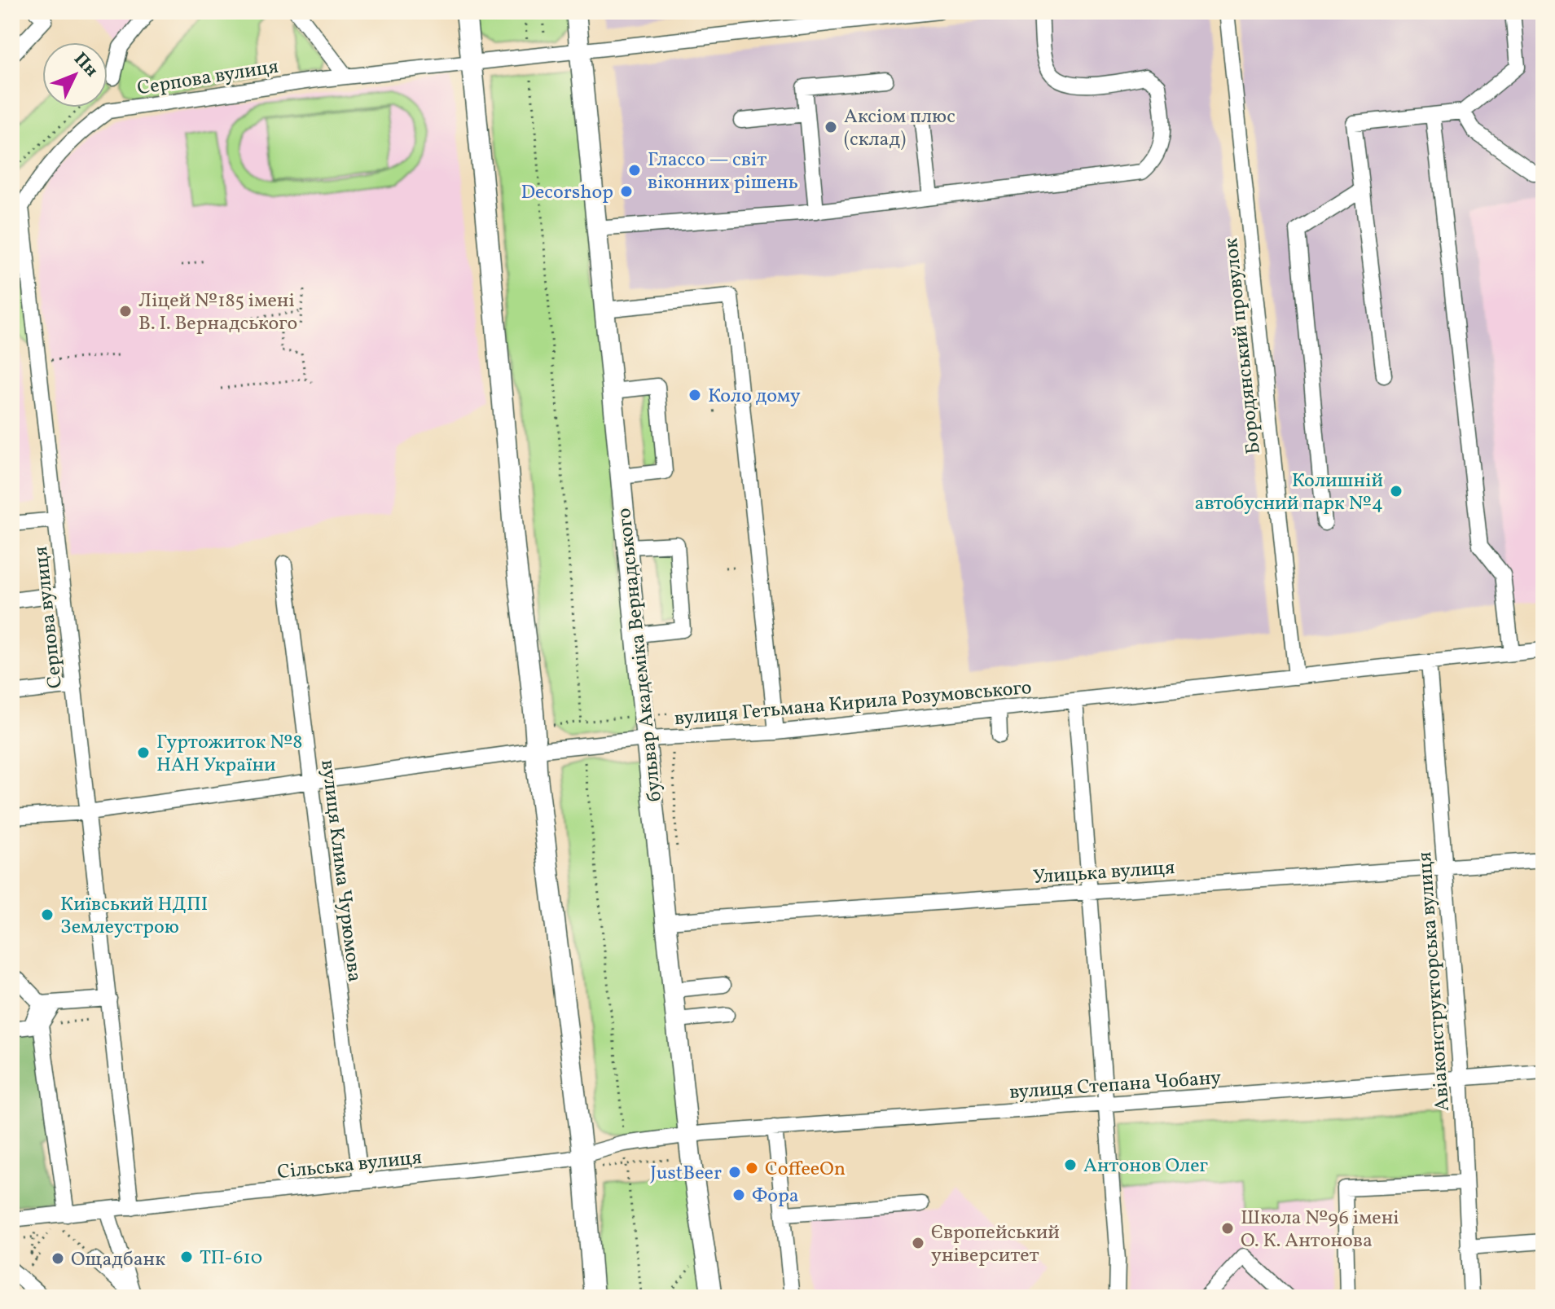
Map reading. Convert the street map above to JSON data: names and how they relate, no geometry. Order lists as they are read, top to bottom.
{
  "streets": {
    "main road": ["бульвар Академіка Вернадського"],
    "street": [
      "Серпова вулиця",
      "Бородянський провулок",
      "вулиця Гетьмана Кирила Розумовського",
      "вулиця Клима Чурюмова",
      "Улицька вулиця",
      "Авіаконструкторська вулиця",
      "вулиця Степана Чобану",
      "Сільська вулиця"
    ]
  },
  "crossings": [
    ["Серпова вулиця", "бульвар Академіка Вернадського"],
    ["Серпова вулиця", "вулиця Гетьмана Кирила Розумовського"],
    ["Серпова вулиця", "Сільська вулиця"],
    ["Бородянський провулок", "вулиця Гетьмана Кирила Розумовського"],
    ["бульвар Академіка Вернадського", "вулиця Гетьмана Кирила Розумовського"],
    ["бульвар Академіка Вернадського", "Улицька вулиця"],
    ["бульвар Академіка Вернадського", "вулиця Степана Чобану"],
    ["бульвар Академіка Вернадського", "Сільська вулиця"],
    ["вулиця Гетьмана Кирила Розумовського", "вулиця Клима Чурюмова"],
    ["вулиця Гетьмана Кирила Розумовського", "Авіаконструкторська вулиця"],
    ["вулиця Клима Чурюмова", "Сільська вулиця"],
    ["Улицька вулиця", "Авіаконструкторська вулиця"],
    ["Авіаконструкторська вулиця", "вулиця Степана Чобану"],
    ["вулиця Степана Чобану", "Сільська вулиця"]
  ],
  "places": [
    "Аксіом плюс (склад)",
    "Глассо — світ віконних рішень",
    "Decorshop",
    "Ліцей №185 імені В. І. Вернадського",
    "Коло дому",
    "Колишній автобусний парк №4",
    "Гуртожиток №8 НАН України",
    "Київський НДПІ Землеустрою",
    "Антонов Олег",
    "CoffeeOn",
    "JustBeer",
    "Фора",
    "Школа №96 імені О. К. Антонова",
    "Європейський університет",
    "ТП-610",
    "Ощадбанк"
  ],
  "north": "top right"
}
